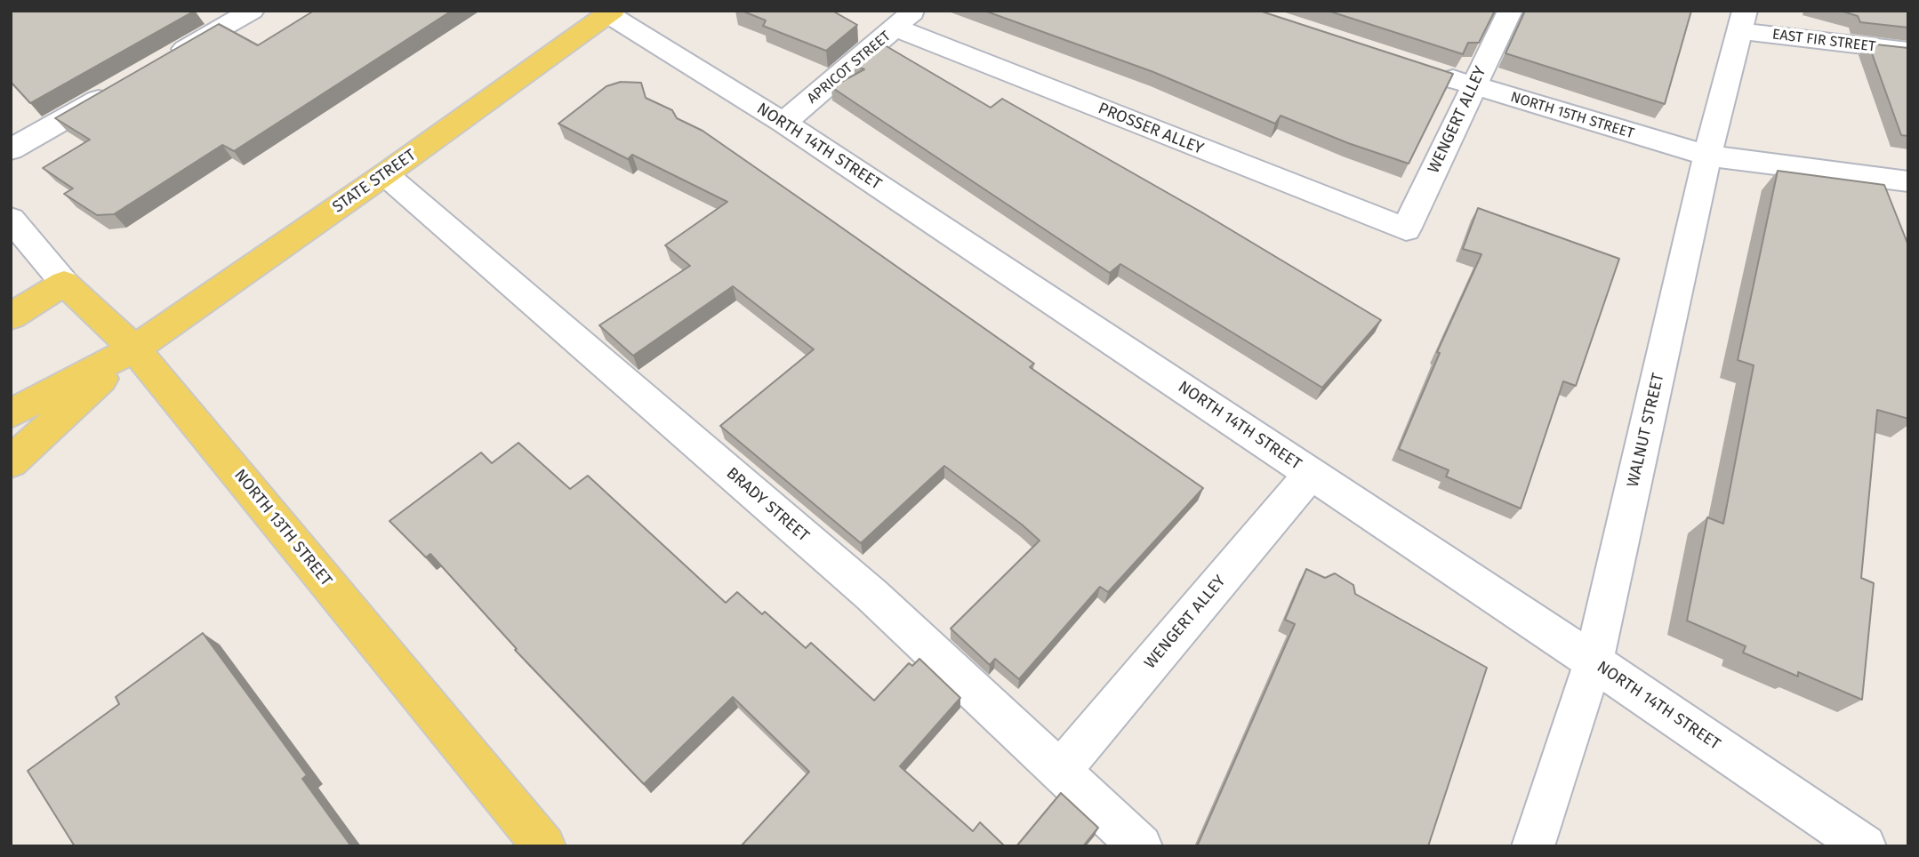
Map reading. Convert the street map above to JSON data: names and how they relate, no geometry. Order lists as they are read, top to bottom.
{
  "streets": {
    "main road": ["STATE STREET", "NORTH 13TH STREET"],
    "street": [
      "EAST FIR STREET",
      "APRICOT STREET",
      "NORTH 15TH STREET",
      "WENGERT ALLEY",
      "PROSSER ALLEY",
      "NORTH 14TH STREET",
      "WALNUT STREET",
      "BRADY STREET"
    ]
  },
  "crossings": [
    ["EAST FIR STREET", "WALNUT STREET"],
    ["APRICOT STREET", "PROSSER ALLEY"],
    ["APRICOT STREET", "NORTH 14TH STREET"],
    ["NORTH 15TH STREET", "WENGERT ALLEY"],
    ["NORTH 15TH STREET", "WALNUT STREET"],
    ["WENGERT ALLEY", "PROSSER ALLEY"],
    ["WENGERT ALLEY", "NORTH 14TH STREET"],
    ["WENGERT ALLEY", "BRADY STREET"],
    ["NORTH 14TH STREET", "STATE STREET"],
    ["NORTH 14TH STREET", "WALNUT STREET"],
    ["STATE STREET", "BRADY STREET"],
    ["STATE STREET", "NORTH 13TH STREET"]
  ]
}
